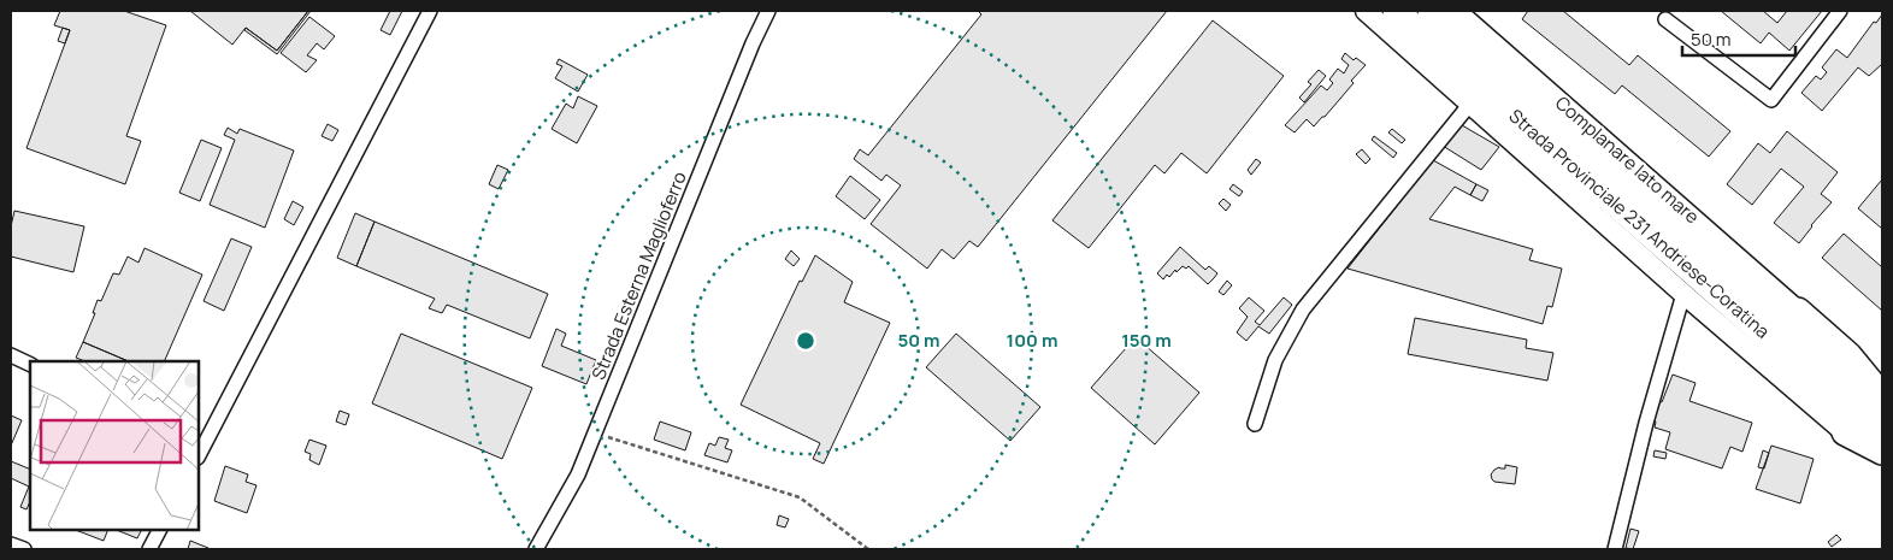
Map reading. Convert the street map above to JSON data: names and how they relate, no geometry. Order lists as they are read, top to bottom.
{
  "streets": {
    "highway": ["Strada Provinciale 231 Andriese-Coratina"],
    "street": ["Complanare lato mare", "Strada Esterna Maglioferro"]
  },
  "scale_bar": "50 m",
  "rings": ["50 m", "100 m", "150 m"]
}
